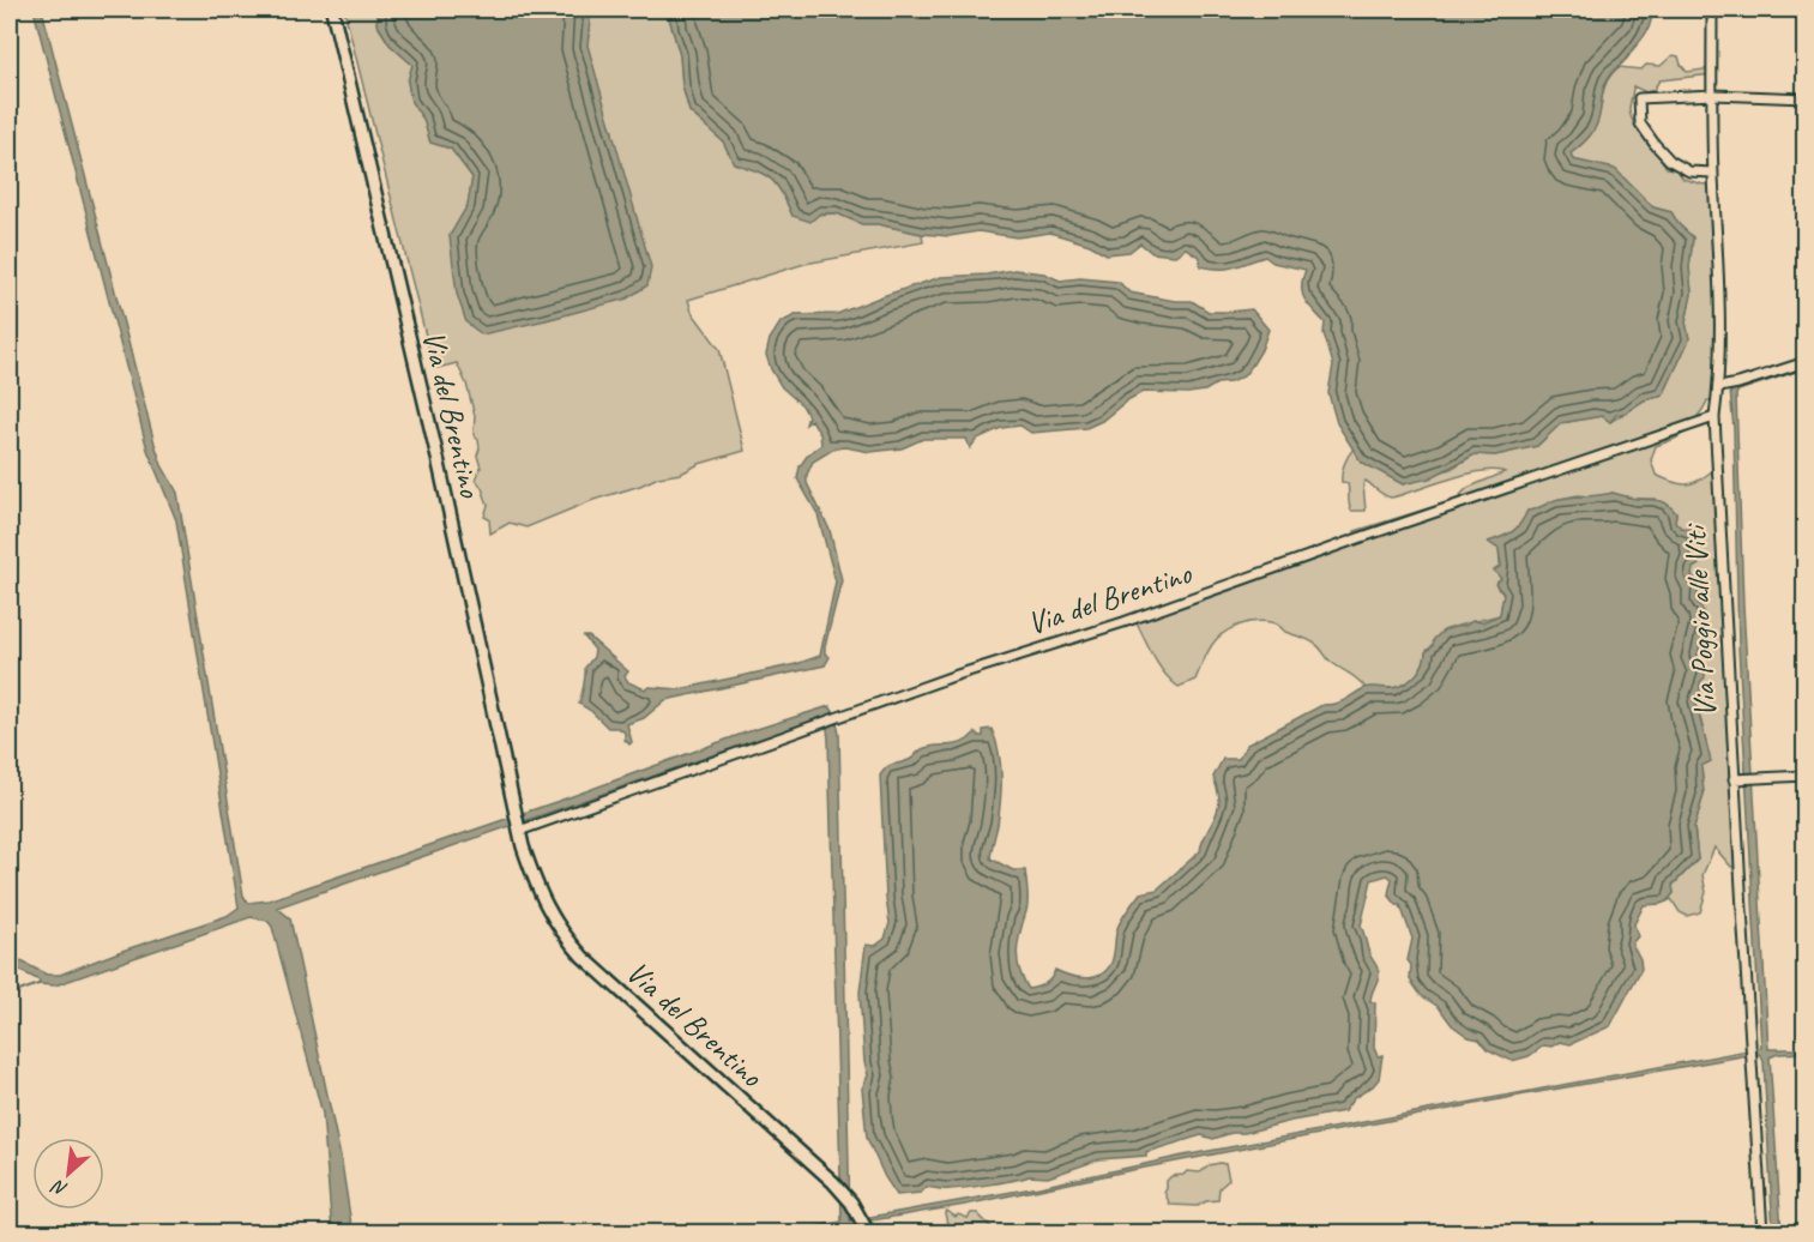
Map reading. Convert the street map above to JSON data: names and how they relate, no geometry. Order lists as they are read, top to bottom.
{
  "streets": {
    "street": ["Via del Brentino", "Via Poggio alle Viti"]
  },
  "crossings": [
    ["Via del Brentino", "Via Poggio alle Viti"]
  ],
  "north": "bottom left"
}
